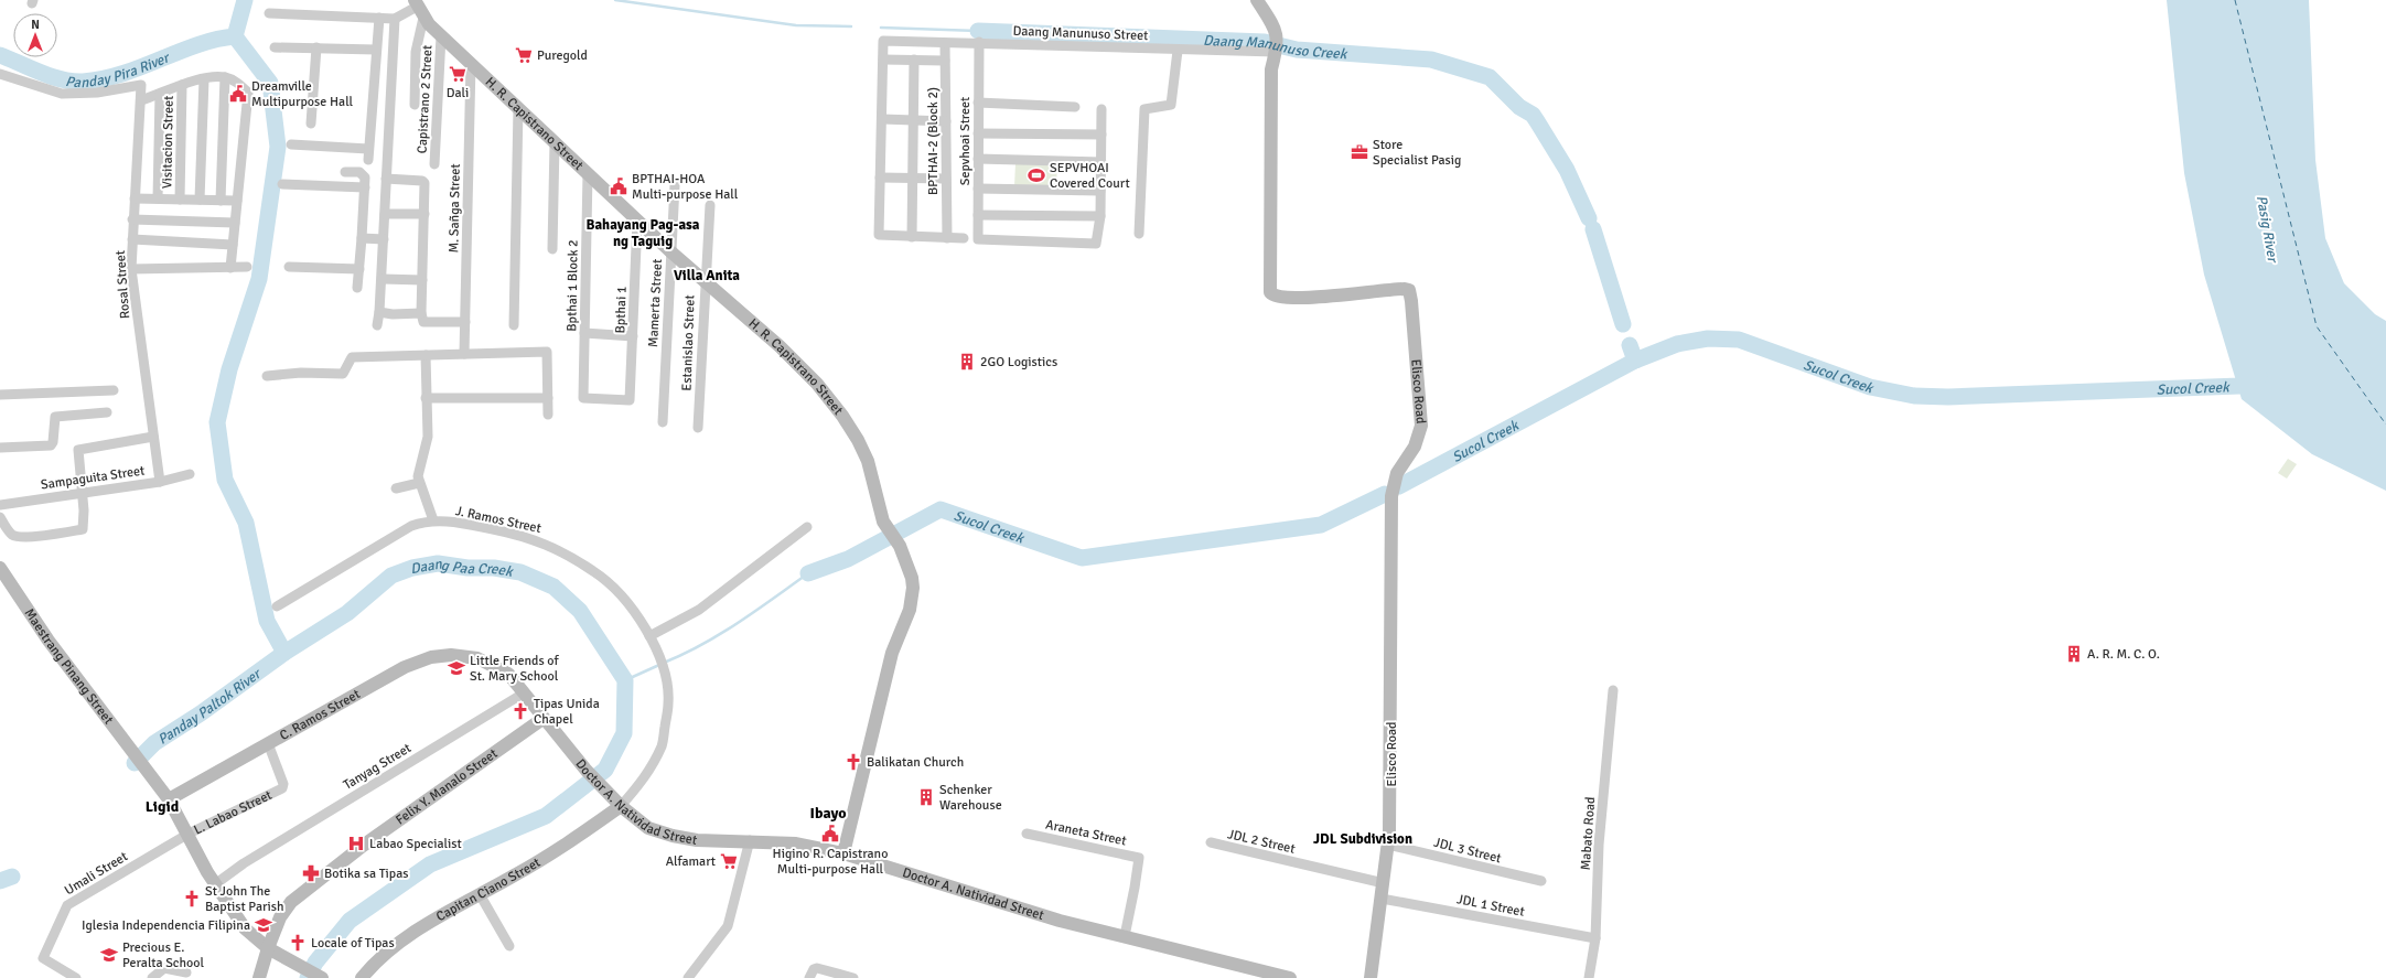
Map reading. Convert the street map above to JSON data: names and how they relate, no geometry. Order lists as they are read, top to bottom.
{
  "streets": {
    "main road": [
      "H. R. Capistrano Street",
      "Elisco Road",
      "Maestrang Pinang Street",
      "C. Ramos Street",
      "Felix Y. Manalo Street",
      "Doctor A. Natividad Street",
      "Capitan Ciano Street"
    ],
    "street": [
      "Daang Manunuso Street",
      "Capistrano 2 Street",
      "BPTHAI-2 (Block 2)",
      "Sepvhoai Street",
      "Visitacion Street",
      "M. Sañga Street",
      "Rosal Street",
      "Bpthai 1 Block 2",
      "Mamerta Street",
      "Bpthai 1",
      "Estanislao Street",
      "Sampaguita Street",
      "J. Ramos Street",
      "Tanyag Street",
      "L. Labao Street",
      "Araneta Street",
      "Mabato Road",
      "JDL 2 Street",
      "JDL 3 Street",
      "Umali Street",
      "JDL 1 Street"
    ]
  },
  "crossings": [
    ["Daang Manunuso Street", "BPTHAI-2 (Block 2)"],
    ["Daang Manunuso Street", "Sepvhoai Street"],
    ["Daang Manunuso Street", "Elisco Road"],
    ["Capistrano 2 Street", "H. R. Capistrano Street"],
    ["H. R. Capistrano Street", "M. Sañga Street"],
    ["H. R. Capistrano Street", "Bpthai 1 Block 2"],
    ["H. R. Capistrano Street", "Mamerta Street"],
    ["H. R. Capistrano Street", "Bpthai 1"],
    ["H. R. Capistrano Street", "Estanislao Street"],
    ["H. R. Capistrano Street", "Doctor A. Natividad Street"],
    ["Rosal Street", "Sampaguita Street"],
    ["Bpthai 1 Block 2", "Bpthai 1"],
    ["Elisco Road", "JDL 2 Street"],
    ["Elisco Road", "JDL 3 Street"],
    ["Elisco Road", "JDL 1 Street"],
    ["J. Ramos Street", "Doctor A. Natividad Street"],
    ["J. Ramos Street", "Capitan Ciano Street"],
    ["Maestrang Pinang Street", "C. Ramos Street"],
    ["Maestrang Pinang Street", "Tanyag Street"],
    ["Maestrang Pinang Street", "Felix Y. Manalo Street"],
    ["Maestrang Pinang Street", "L. Labao Street"],
    ["Maestrang Pinang Street", "Umali Street"],
    ["C. Ramos Street", "Tanyag Street"],
    ["C. Ramos Street", "L. Labao Street"],
    ["Felix Y. Manalo Street", "Doctor A. Natividad Street"],
    ["Doctor A. Natividad Street", "Araneta Street"],
    ["Doctor A. Natividad Street", "Capitan Ciano Street"],
    ["L. Labao Street", "Umali Street"],
    ["Mabato Road", "JDL 1 Street"]
  ],
  "districts": [
    "Bahayang Pag-asa ng Taguig",
    "Villa Anita",
    "Ligid",
    "Ibayo",
    "JDL Subdivision"
  ],
  "water": [
    "Daang Manunuso Creek",
    "Panday Pira River",
    "Pasig River",
    "Sucol Creek",
    "Daang Paa Creek",
    "Panday Paltok River"
  ],
  "places": {
    "supermarket": ["Puregold", "Dali", "Alfamart"],
    "public building": ["Dreamville Multipurpose Hall", "BPTHAI-HOA Multi-purpose Hall", "Higino R. Capistrano Multi-purpose Hall"],
    "office": ["Store Specialist Pasig"],
    "sports": ["SEPVHOAI Covered Court"],
    "building": ["2GO Logistics", "A. R. M. C. O.", "Schenker Warehouse"],
    "school or university": ["Little Friends of St. Mary School", "Iglesia Independencia Filipina", "Precious E. Peralta School"],
    "church": [
      "Tipas Unida Chapel",
      "Balikatan Church",
      "St John The Baptist Parish",
      "Locale of Tipas"
    ],
    "hospital": ["Labao Specialist"],
    "pharmacy": ["Botika sa Tipas"]
  },
  "north": "top"
}
